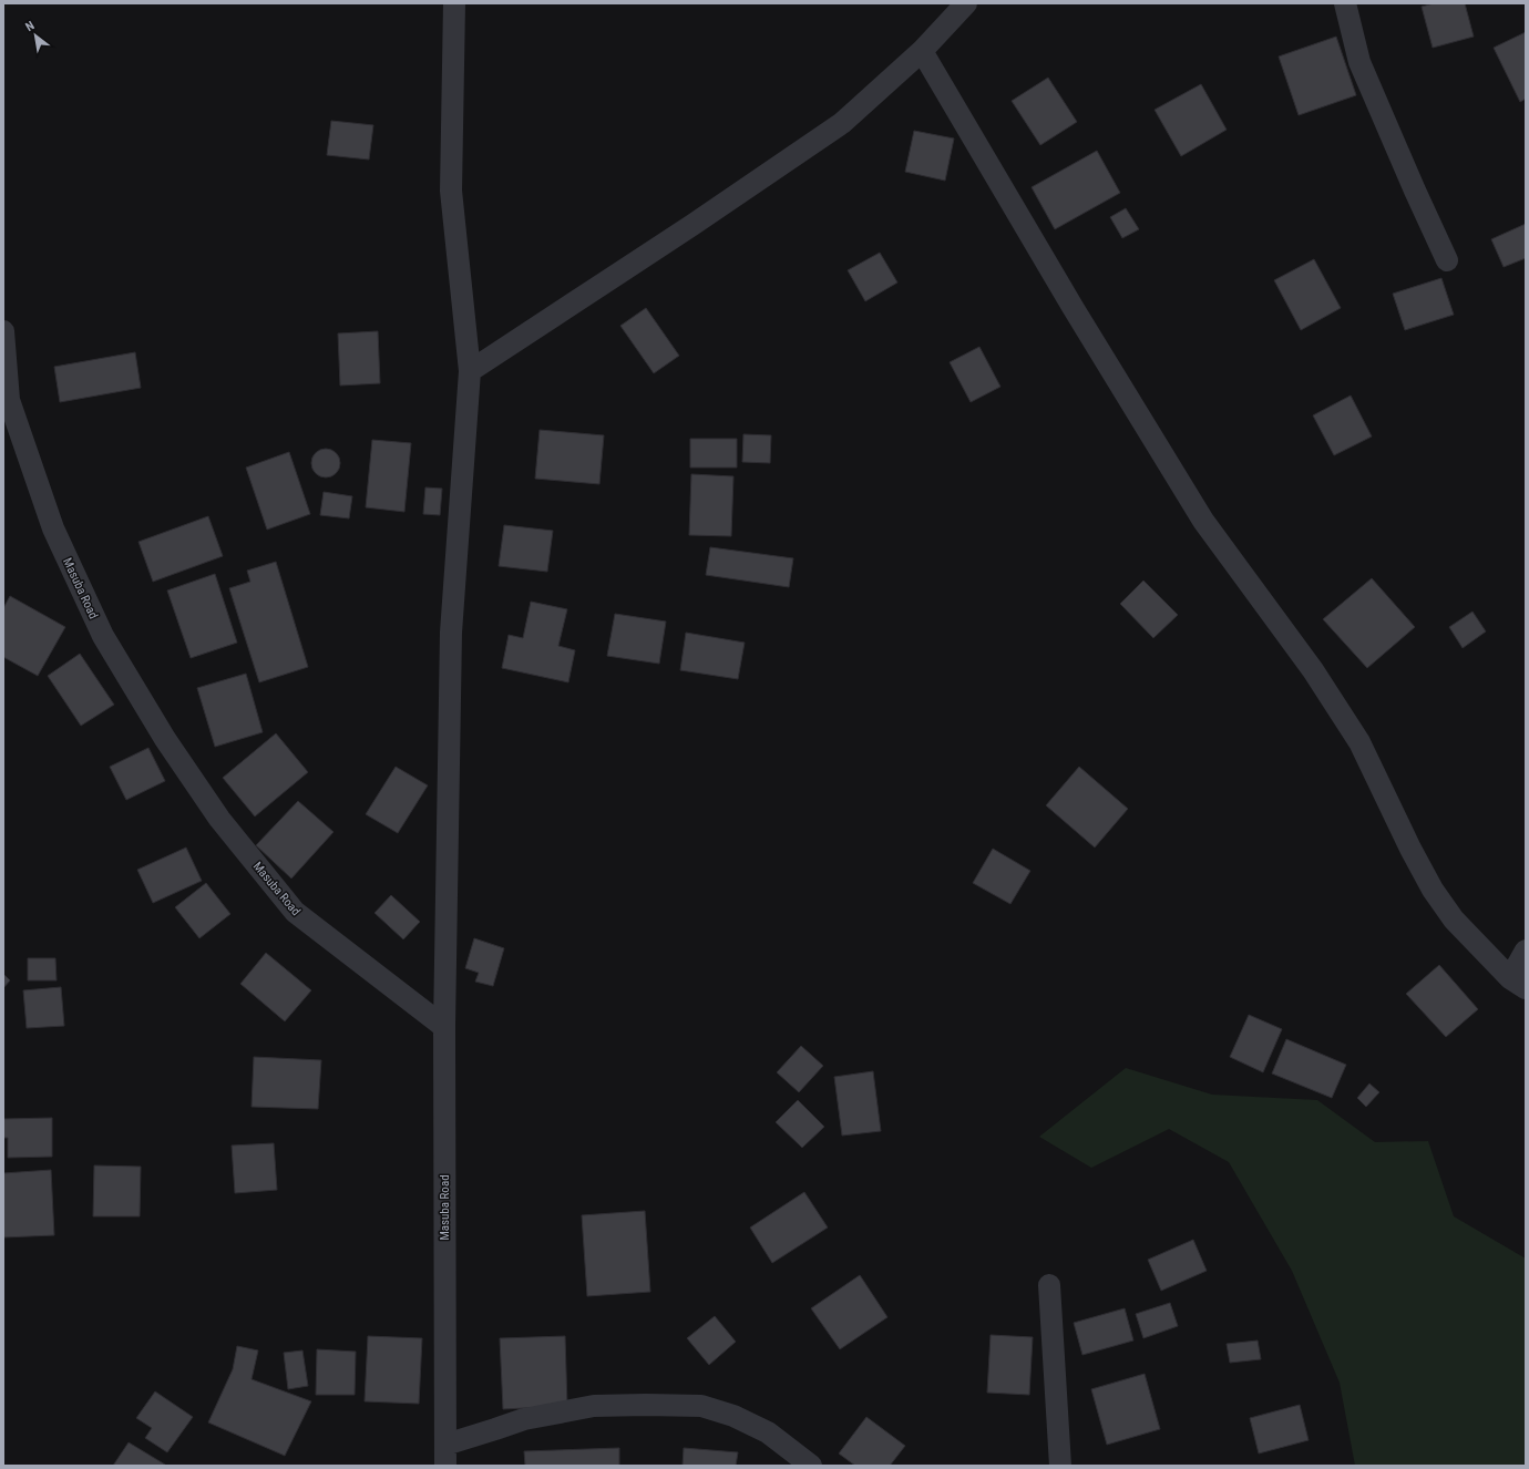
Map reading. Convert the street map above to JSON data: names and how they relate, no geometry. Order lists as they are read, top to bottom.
{
  "streets": {
    "street": ["Masuba Road"]
  },
  "north": "top left"
}
